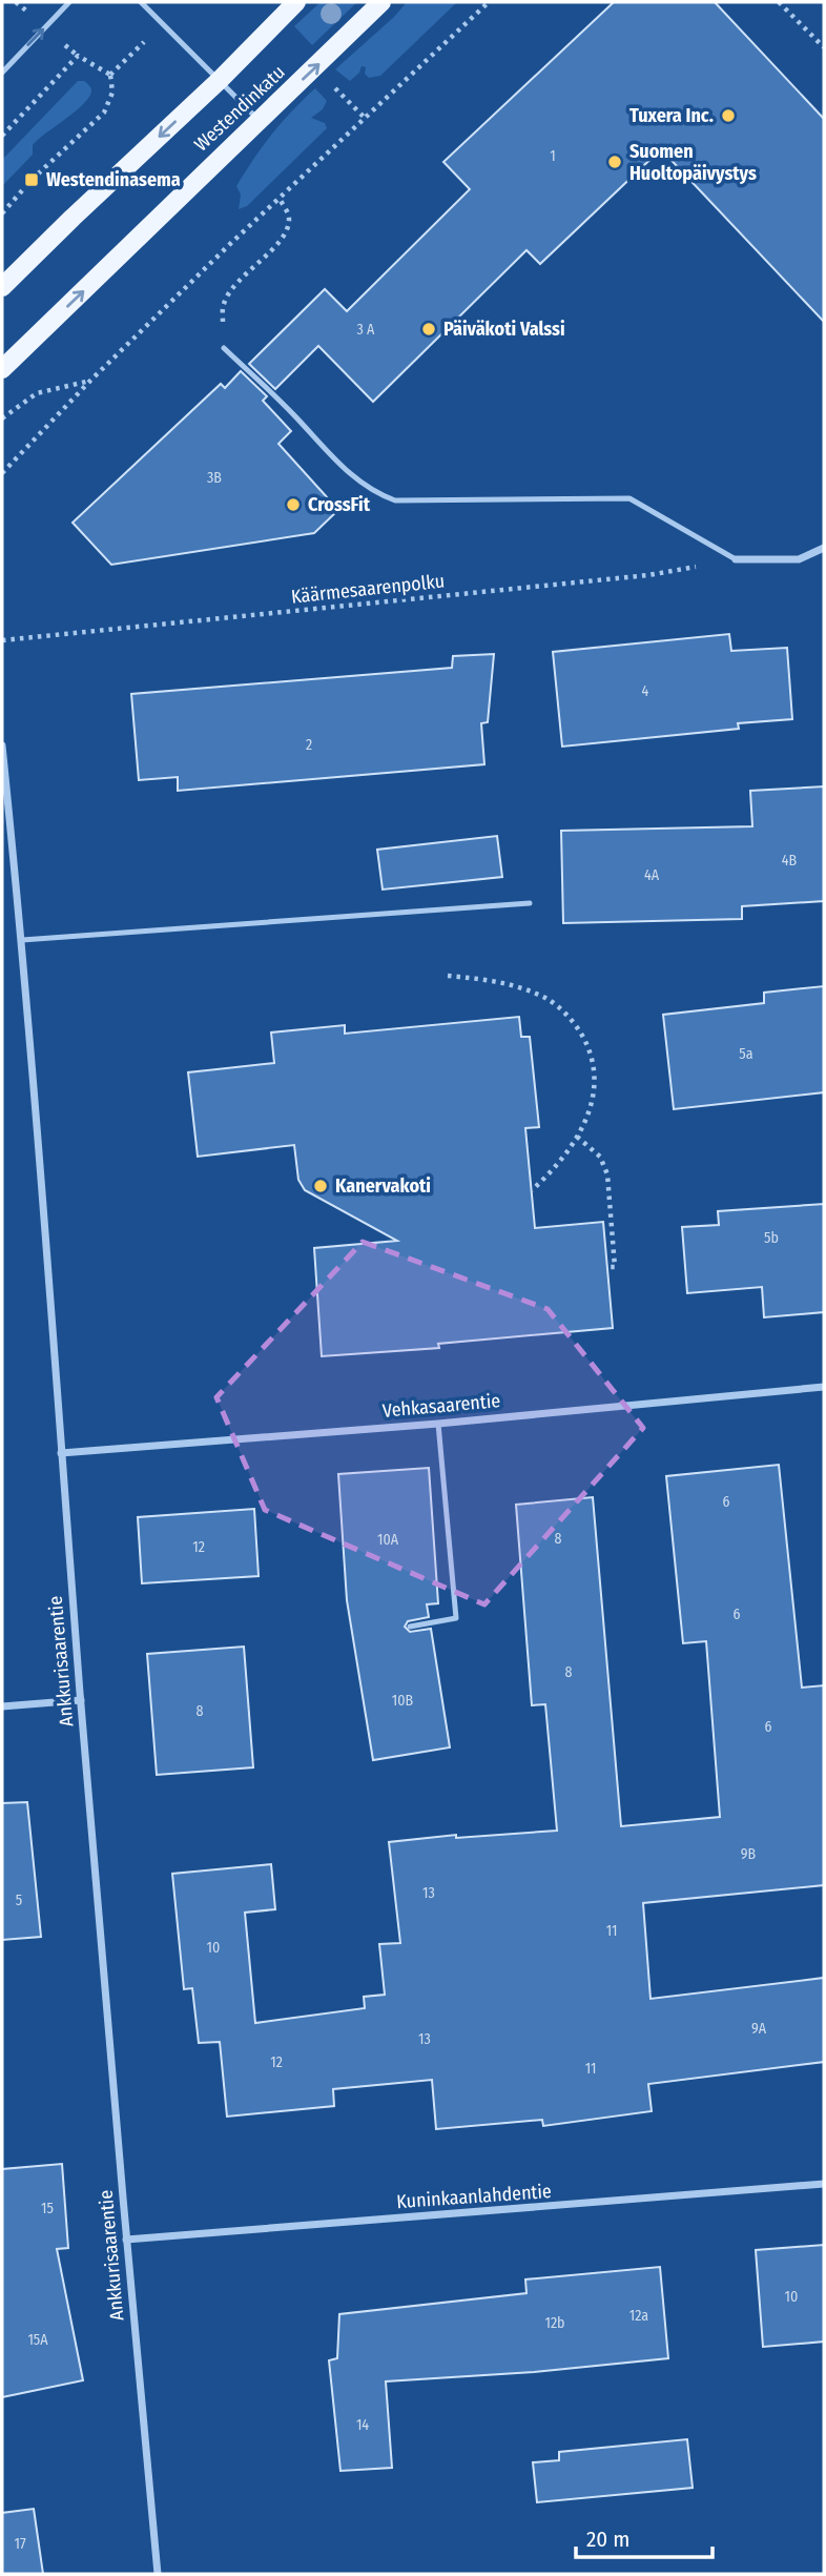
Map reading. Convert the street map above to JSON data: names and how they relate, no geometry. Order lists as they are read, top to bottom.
{
  "streets": {
    "main road": ["Westendinkatu"],
    "street": ["Vehkasaarentie", "Ankkurisaarentie", "Kuninkaanlahdentie"],
    "path": ["Käärmesaarenpolku"]
  },
  "crossings": [
    ["Vehkasaarentie", "Ankkurisaarentie"],
    ["Ankkurisaarentie", "Kuninkaanlahdentie"]
  ],
  "places": {
    "other": [
      "Tuxera Inc.",
      "Suomen Huoltopäivystys",
      "Päiväkoti Valssi",
      "CrossFit",
      "Kanervakoti"
    ],
    "transit": ["Westendinasema"]
  },
  "house_numbers": [
    "1",
    "3 A",
    "3B",
    "4",
    "2",
    "4B",
    "4A",
    "5a",
    "5b",
    "6",
    "8",
    "10A",
    "12",
    "6",
    "8",
    "10B",
    "8",
    "6",
    "9B",
    "13",
    "5",
    "11",
    "10",
    "9A",
    "13",
    "12",
    "11",
    "15",
    "10",
    "12a",
    "12b",
    "15A",
    "14",
    "17"
  ],
  "scale_bar": "20 m"
}
